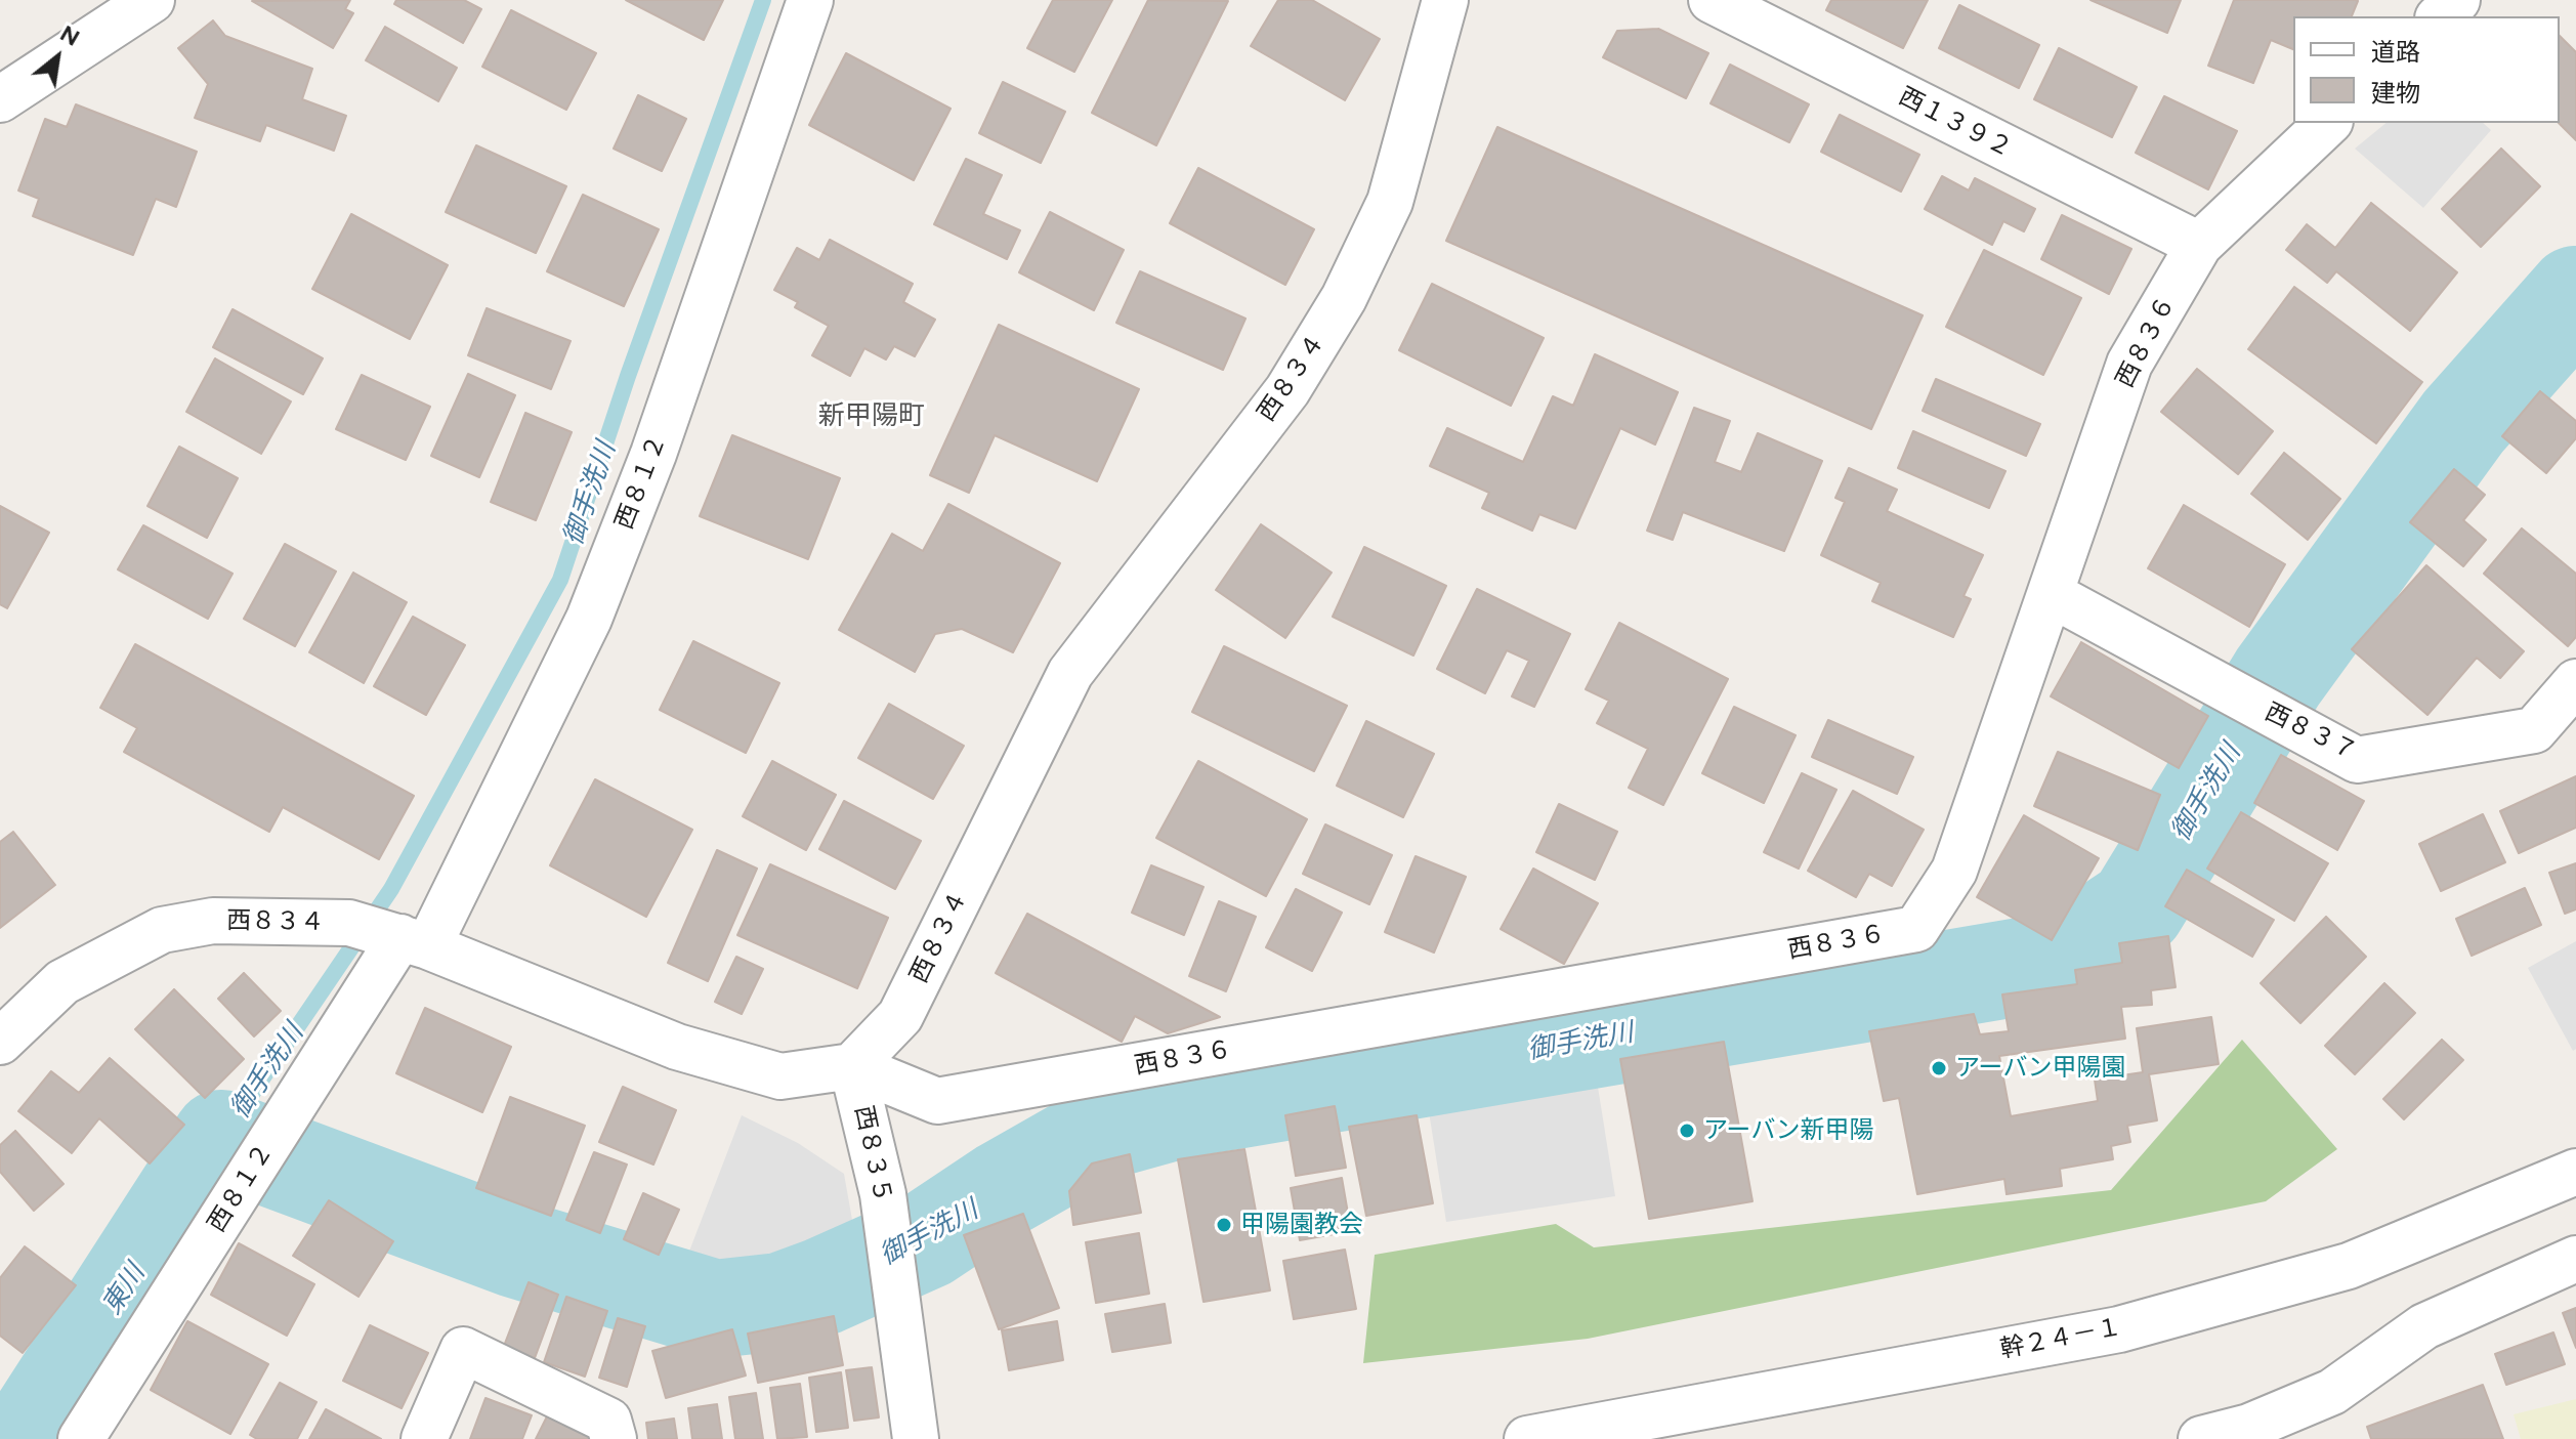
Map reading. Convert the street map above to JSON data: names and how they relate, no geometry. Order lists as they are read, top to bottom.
{
  "streets": {
    "street": [
      "西１３９２",
      "西８３６",
      "西８３４",
      "西８１２",
      "西８３７",
      "西８３５",
      "幹２４－１"
    ]
  },
  "crossings": [
    ["西１３９２", "西８３６"],
    ["西８３６", "西８３４"],
    ["西８３６", "西８３７"],
    ["西８３６", "西８３５"],
    ["西８３４", "西８１２"],
    ["西８３４", "西８３５"]
  ],
  "districts": ["新甲陽町"],
  "water": ["御手洗川", "東川"],
  "places": ["アーバン甲陽園", "アーバン新甲陽", "甲陽園教会"],
  "legend": ["道路", "建物"],
  "north": "top right"
}
